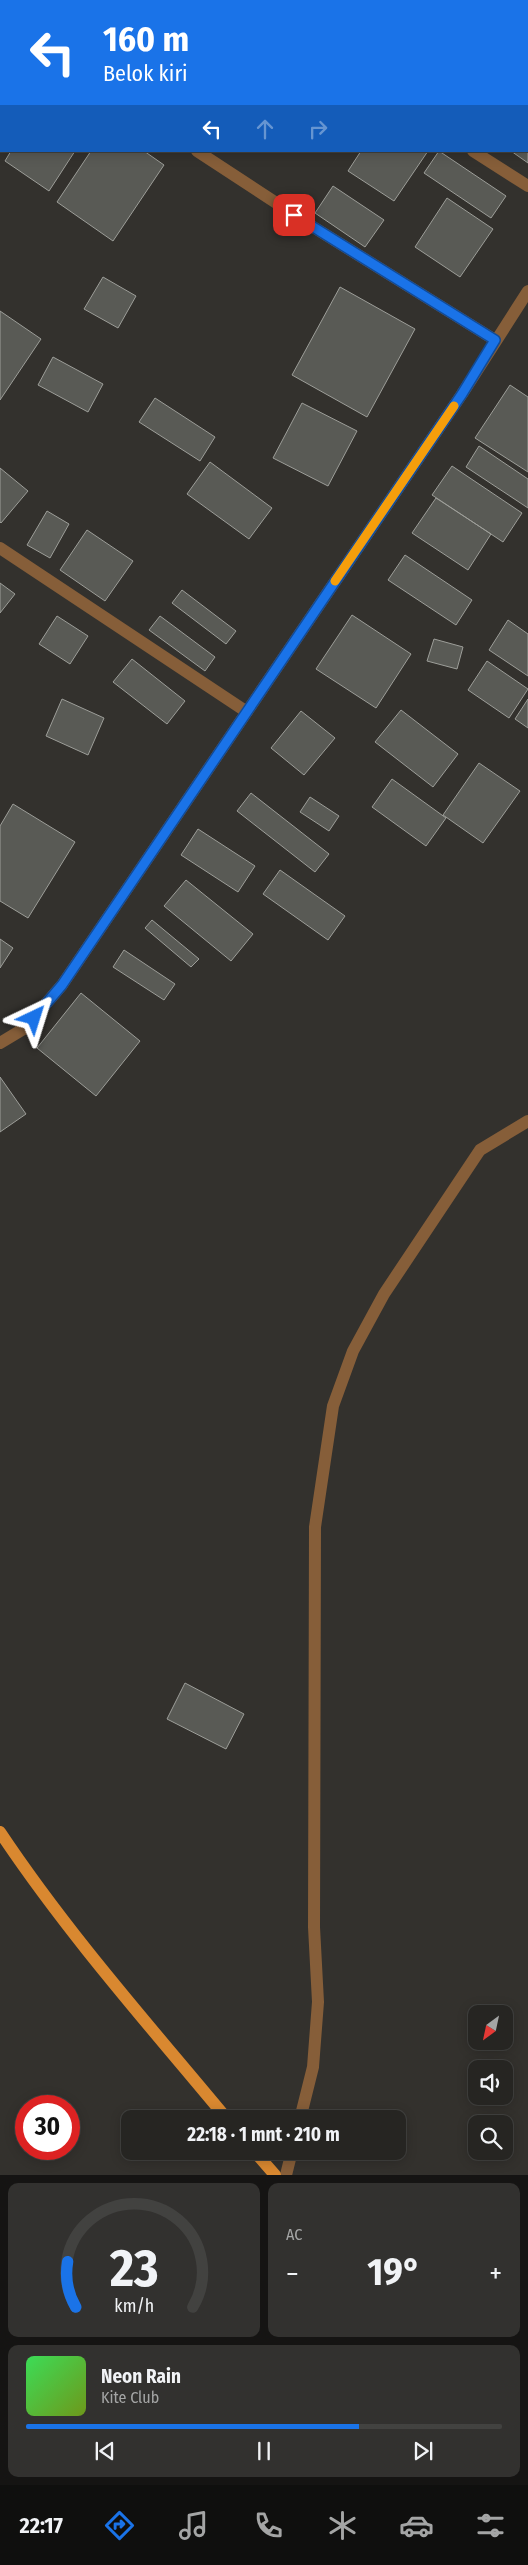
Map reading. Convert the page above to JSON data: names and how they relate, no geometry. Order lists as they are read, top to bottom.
{
  "north": "bottom left",
  "page": {
    "turn": ["160 m", "Belok kiri"],
    "limit": "30",
    "trip": "22:18 · 1 mnt · 210 m",
    "tile": "AC",
    "heat": ["−", "19°", "+"],
    "song": ["Neon Rain", "Kite Club"],
    "tabs": "22:17",
    "gauge": ["23", "km/h"]
  }
}
